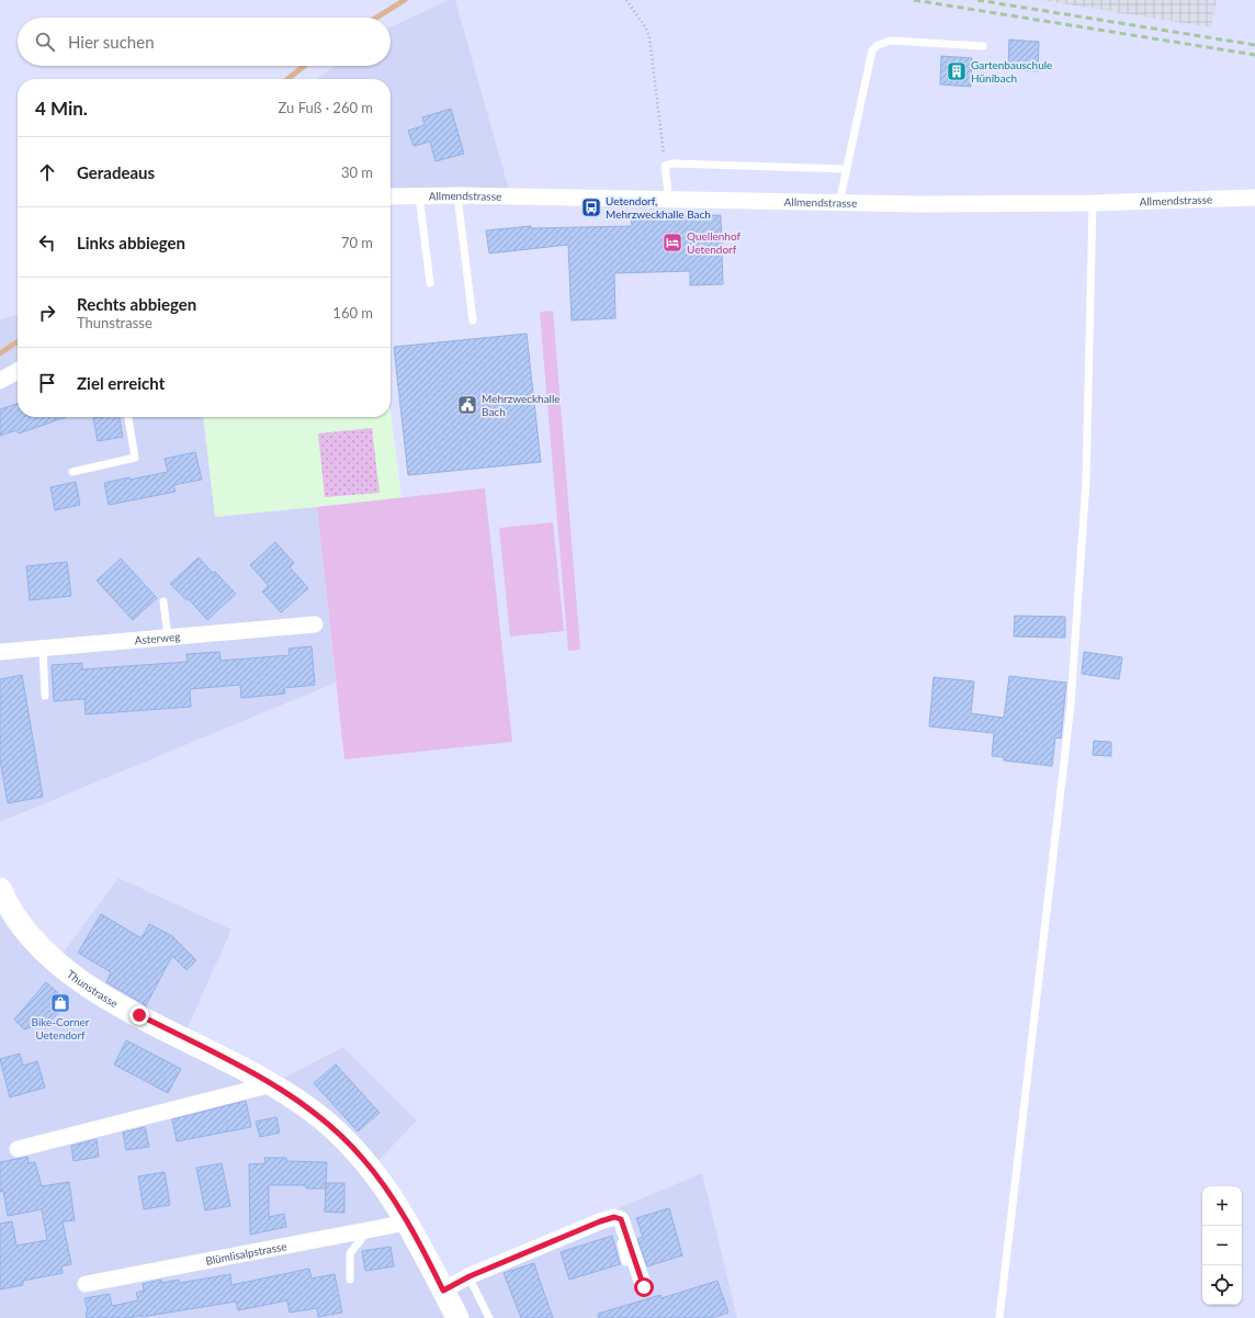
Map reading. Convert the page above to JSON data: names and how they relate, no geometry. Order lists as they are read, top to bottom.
{
  "streets": {
    "main road": ["Thunstrasse"],
    "street": ["Allmendstrasse", "Asterweg", "Blümlisalpstrasse"]
  },
  "crossings": [
    ["Thunstrasse", "Blümlisalpstrasse"]
  ],
  "places": {
    "building": ["Gartenbauschule Hünibach"],
    "bus stop": ["Uetendorf, Mehrzweckhalle Bach"],
    "hotel": ["Quellenhof Uetendorf"],
    "public building": ["Mehrzweckhalle Bach"],
    "shop": ["Bike-Corner Uetendorf"]
  },
  "page": {
    "search": "Hier suchen",
    "heading": ["4 Min.", "Zu Fuß · 260 m"],
    "list": [
      ["Geradeaus", "30 m"],
      ["Links abbiegen", "70 m"],
      ["Rechts abbiegen", "Thunstrasse", "160 m"],
      "Ziel erreicht"
    ],
    "map_buttons": ["+", "−"]
  }
}
